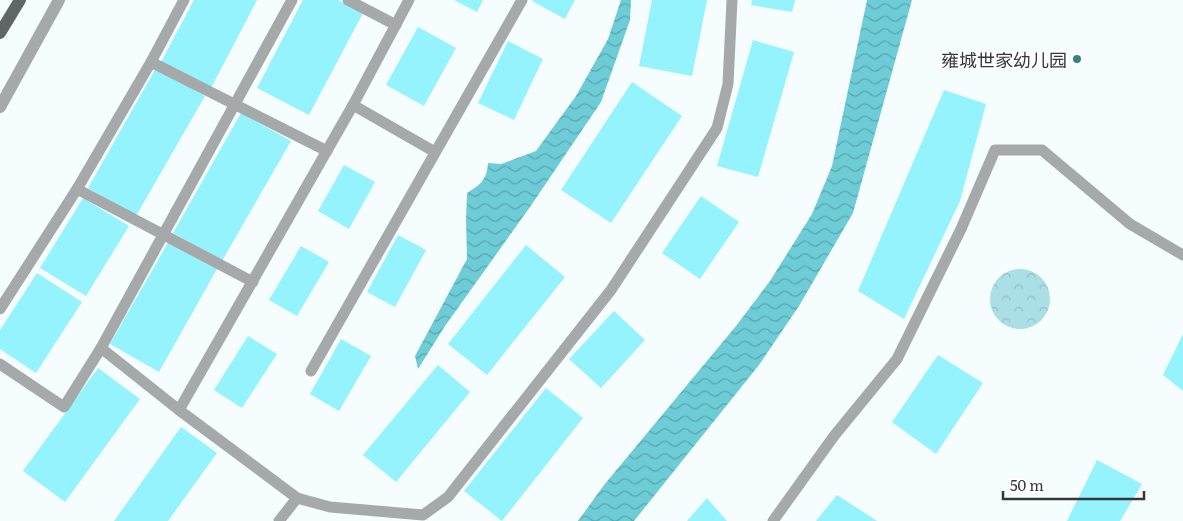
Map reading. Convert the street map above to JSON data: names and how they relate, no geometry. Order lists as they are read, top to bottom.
{
  "places": ["雍城世家幼儿园"],
  "scale_bar": "50 m"
}
